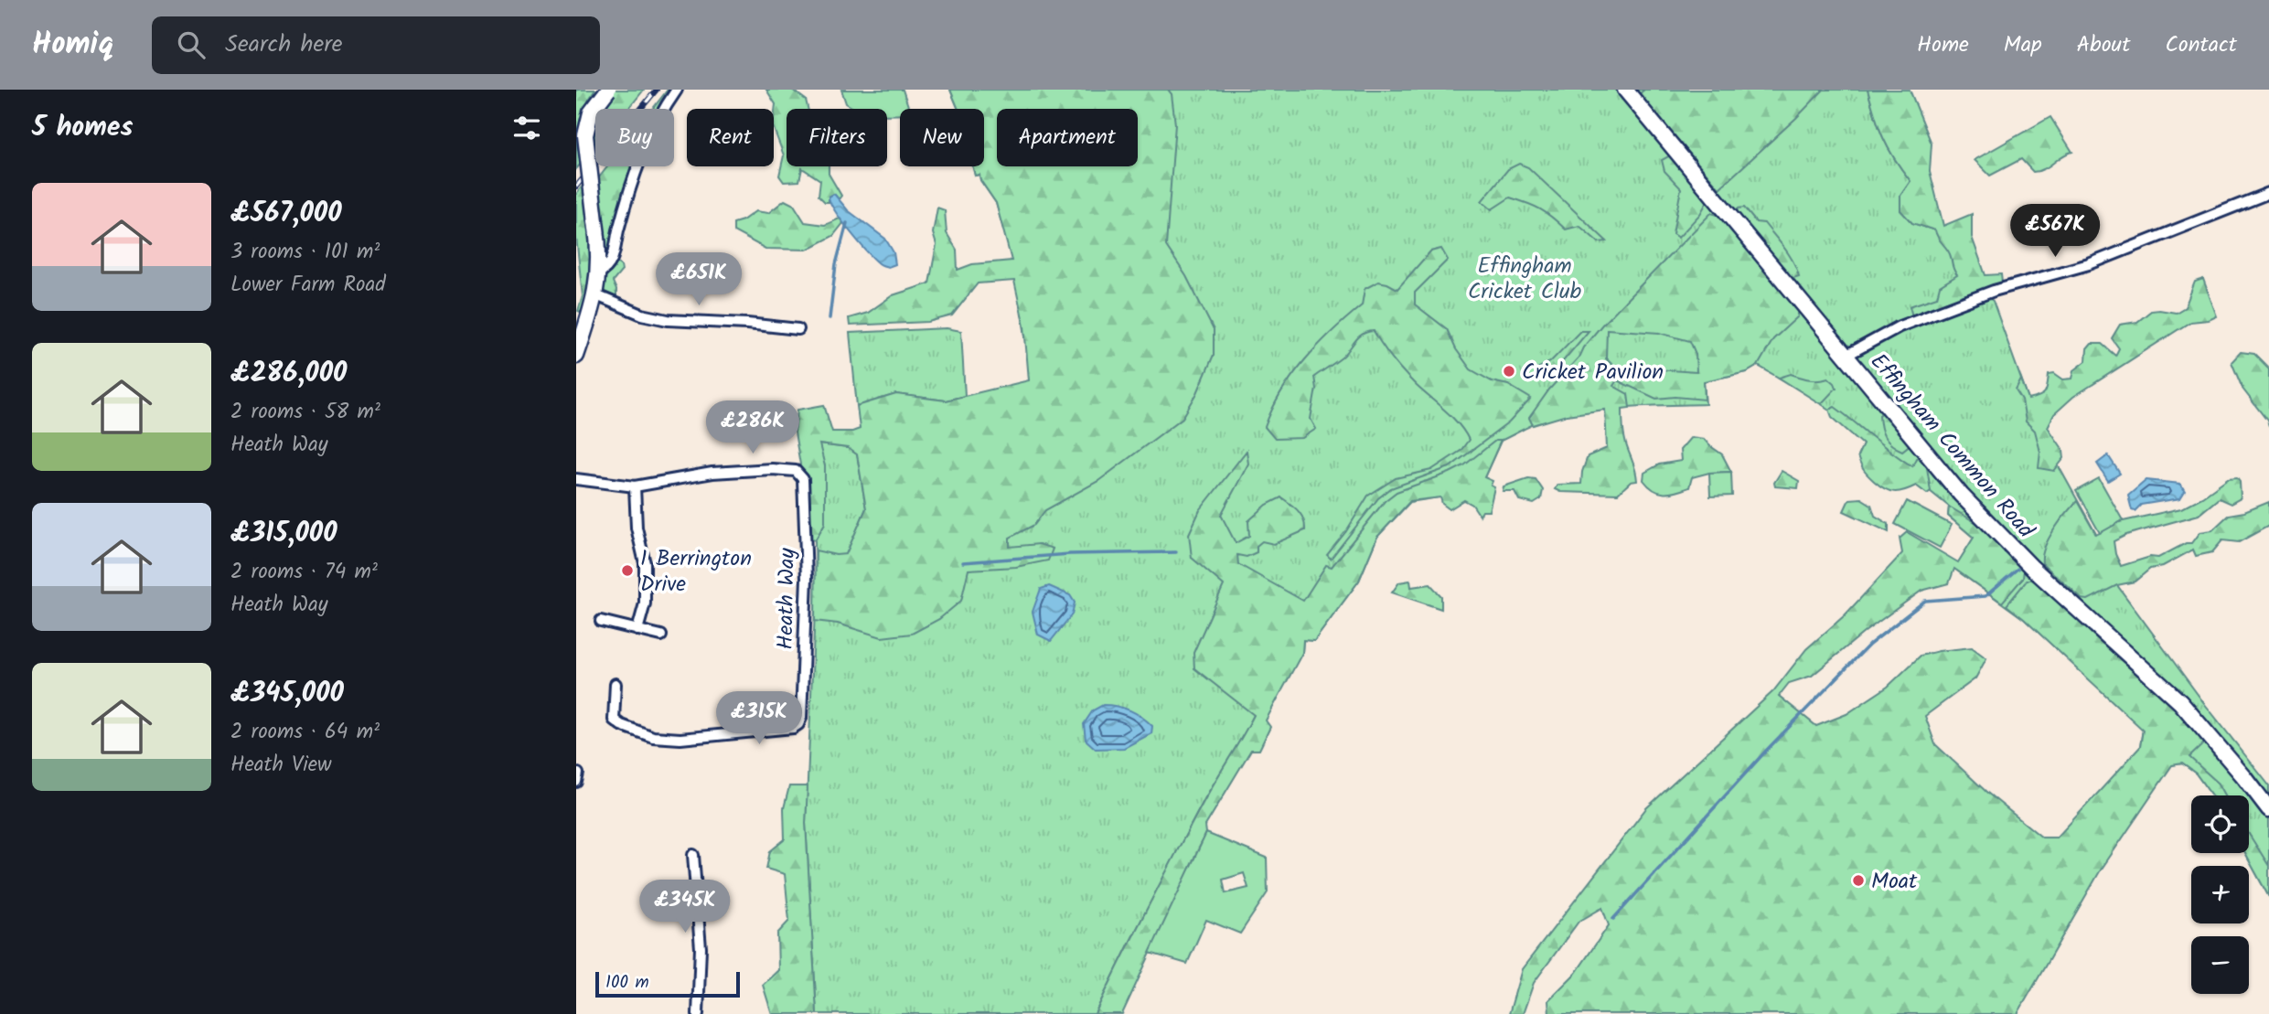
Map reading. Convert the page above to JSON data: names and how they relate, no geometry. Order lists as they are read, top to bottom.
{
  "streets": {
    "street": ["Effingham Common Road", "Heath Way"]
  },
  "parks": ["Effingham Cricket Club"],
  "places": ["Cricket Pavilion", "1 Berrington Drive", "Moat"],
  "scale_bar": "100 m",
  "page": {
    "header": "Homiq",
    "search": "Search here",
    "nav": [
      "Home",
      "Map",
      "About",
      "Contact"
    ],
    "heading": "5 homes",
    "chip": [
      "Buy",
      "Rent",
      "Filters",
      "New",
      "Apartment"
    ],
    "list": [
      {
        "name": "£567,000",
        "note": "3 rooms · 101 m² · Lower Farm Road"
      },
      {
        "name": "£286,000",
        "note": "2 rooms · 58 m² · Heath Way"
      },
      {
        "name": "£315,000",
        "note": "2 rooms · 74 m² · Heath Way"
      },
      {
        "name": "£345,000",
        "note": "2 rooms · 64 m² · Heath View"
      }
    ],
    "price": [
      "£567K",
      "£651K",
      "£286K",
      "£315K",
      "£345K"
    ],
    "map_buttons": ["+", "−"],
    "scale": "100 m"
  }
}
